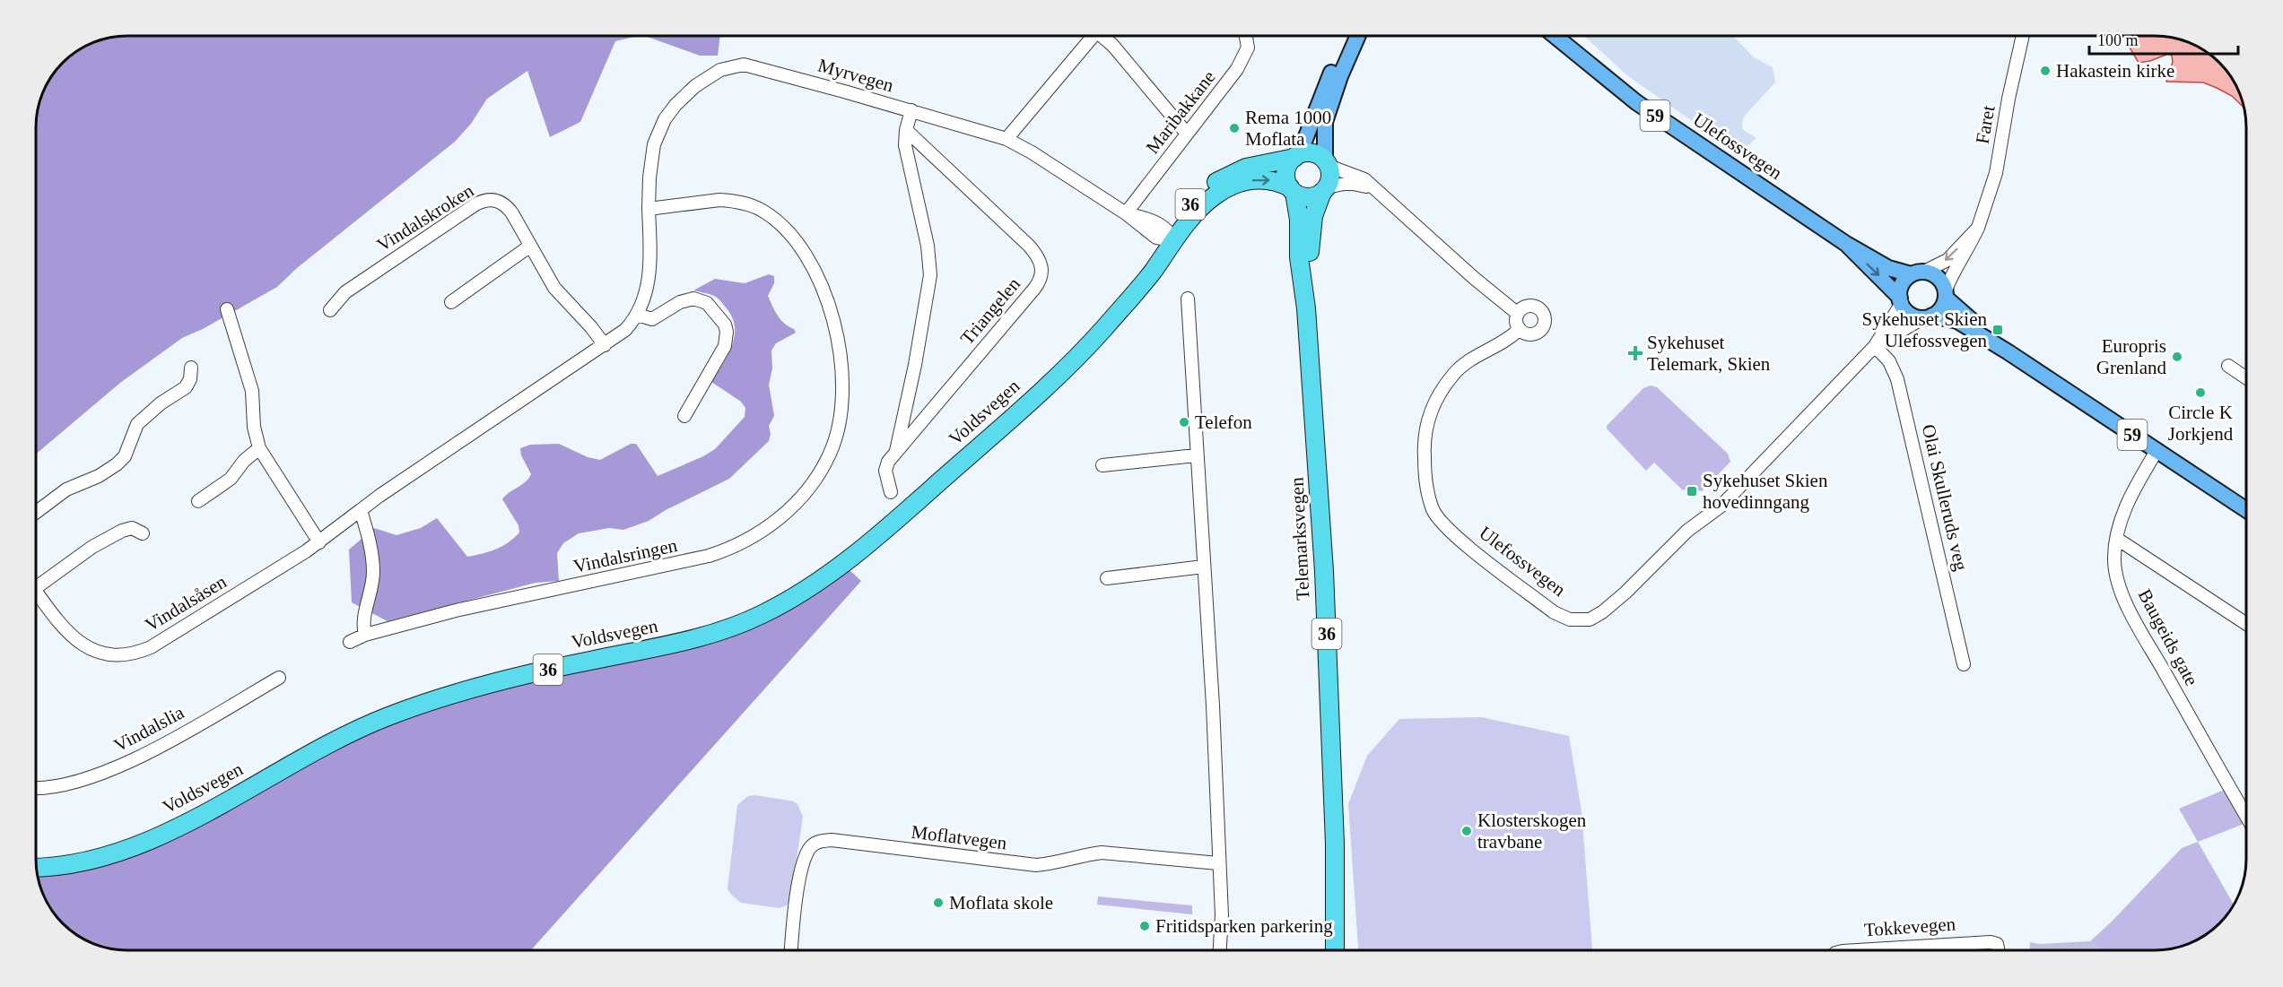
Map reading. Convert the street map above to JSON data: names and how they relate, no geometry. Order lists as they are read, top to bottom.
{
  "streets": {
    "highway": ["36", "Voldsvegen", "Telemarksvegen"],
    "main road": ["59", "Ulefossvegen"],
    "street": [
      "Myrvegen",
      "Maribakkane",
      "Faret",
      "Vindalskroken",
      "Triangelen",
      "Olai Skulleruds veg",
      "Vindalsringen",
      "Vindalsåsen",
      "Baugeids gate",
      "Vindalslia",
      "Moflatvegen",
      "Tokkevegen"
    ]
  },
  "crossings": [
    ["Myrvegen", "Maribakkane"],
    ["Myrvegen", "Triangelen"],
    ["Myrvegen", "Voldsvegen"],
    ["Myrvegen", "Vindalsringen"],
    ["59", "Faret"],
    ["59", "Ulefossvegen"],
    ["59", "Baugeids gate"],
    ["Faret", "Ulefossvegen"],
    ["Ulefossvegen", "Olai Skulleruds veg"],
    ["36", "Voldsvegen"],
    ["36", "Telemarksvegen"],
    ["Voldsvegen", "Telemarksvegen"]
  ],
  "places": {
    "other": [
      "Hakastein kirke",
      "Rema 1000 Moflata",
      "Europris Grenland",
      "Circle K Jorkjend",
      "Telefon",
      "Klosterskogen travbane",
      "Moflata skole",
      "Fritidsparken parkering"
    ],
    "transit": ["Sykehuset Skien Ulefossvegen", "Sykehuset Skien hovedinngang"],
    "health": ["Sykehuset Telemark, Skien"]
  },
  "scale_bar": "100 m"
}
